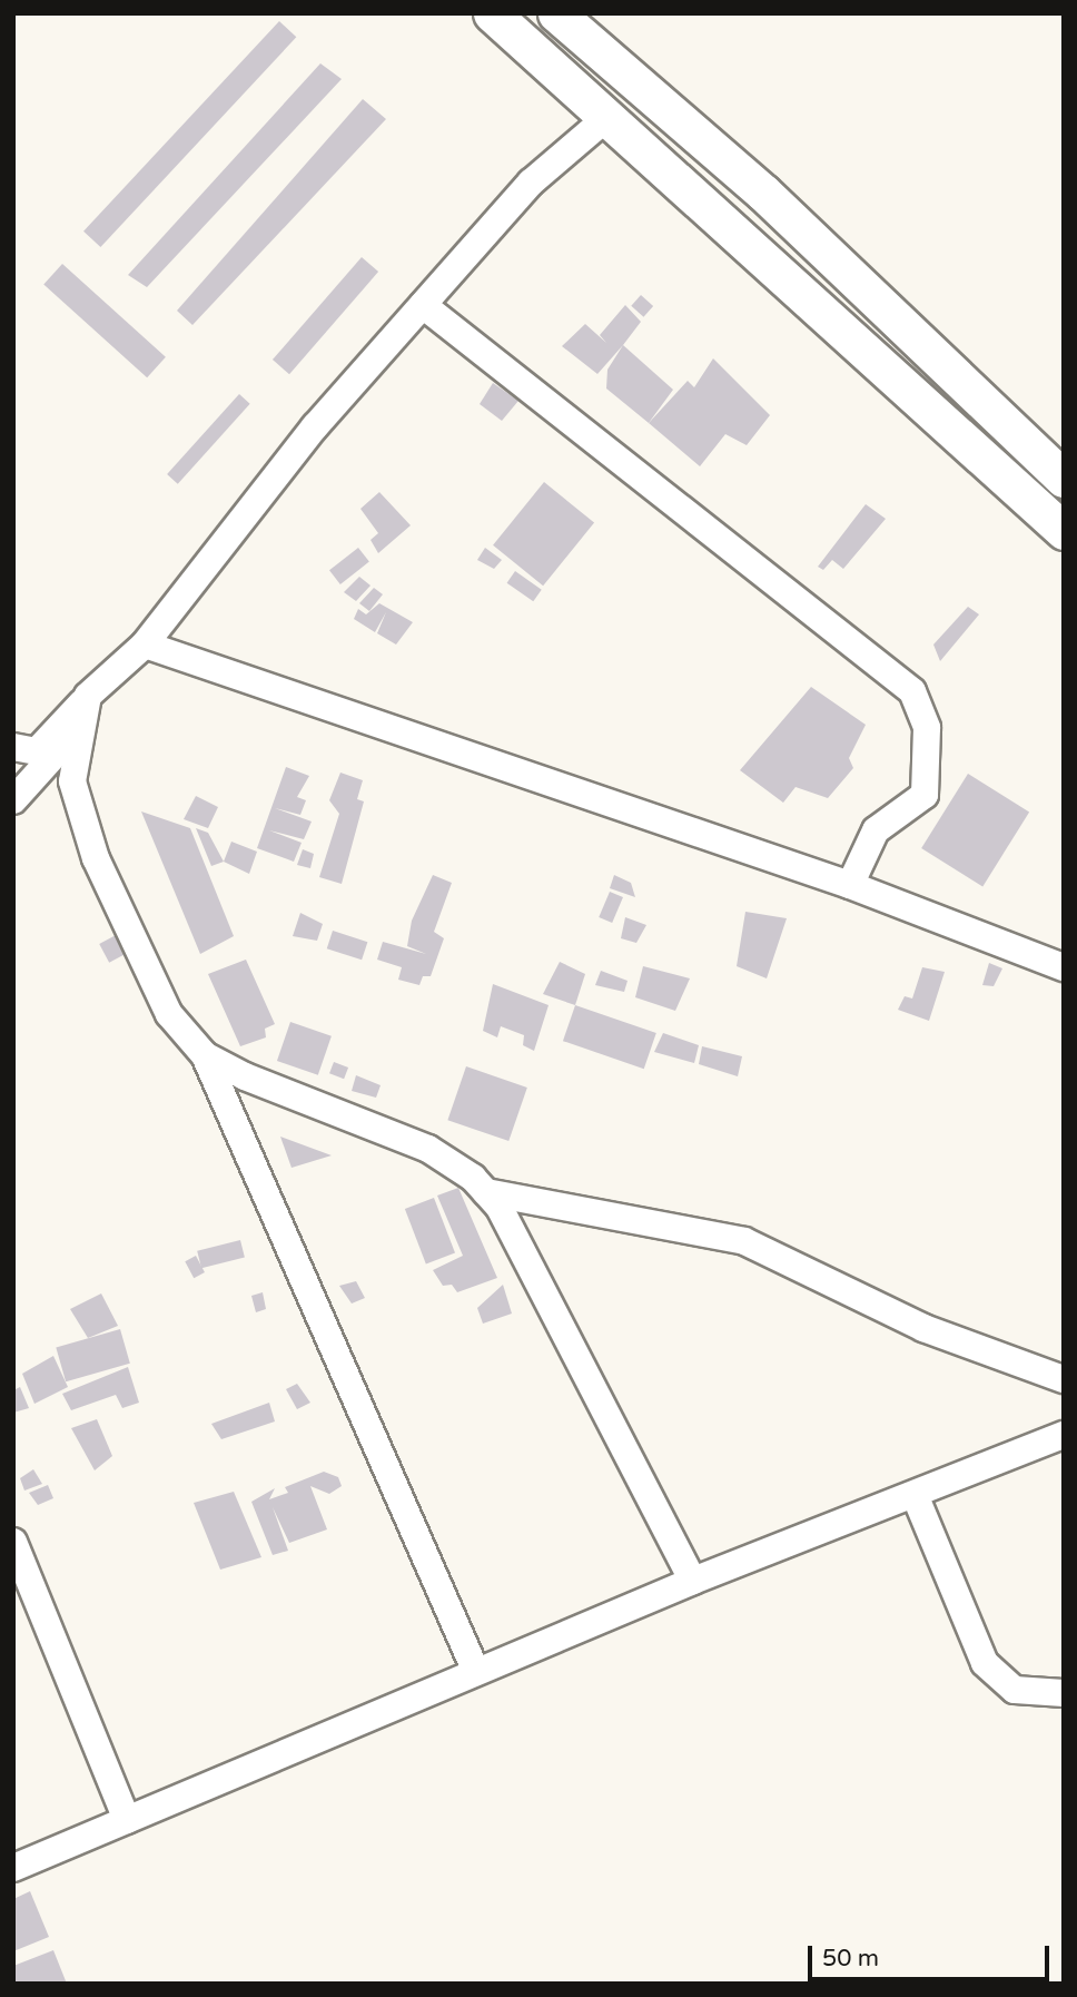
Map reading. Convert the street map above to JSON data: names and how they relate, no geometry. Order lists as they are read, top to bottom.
{
  "scale_bar": "50 m"
}
